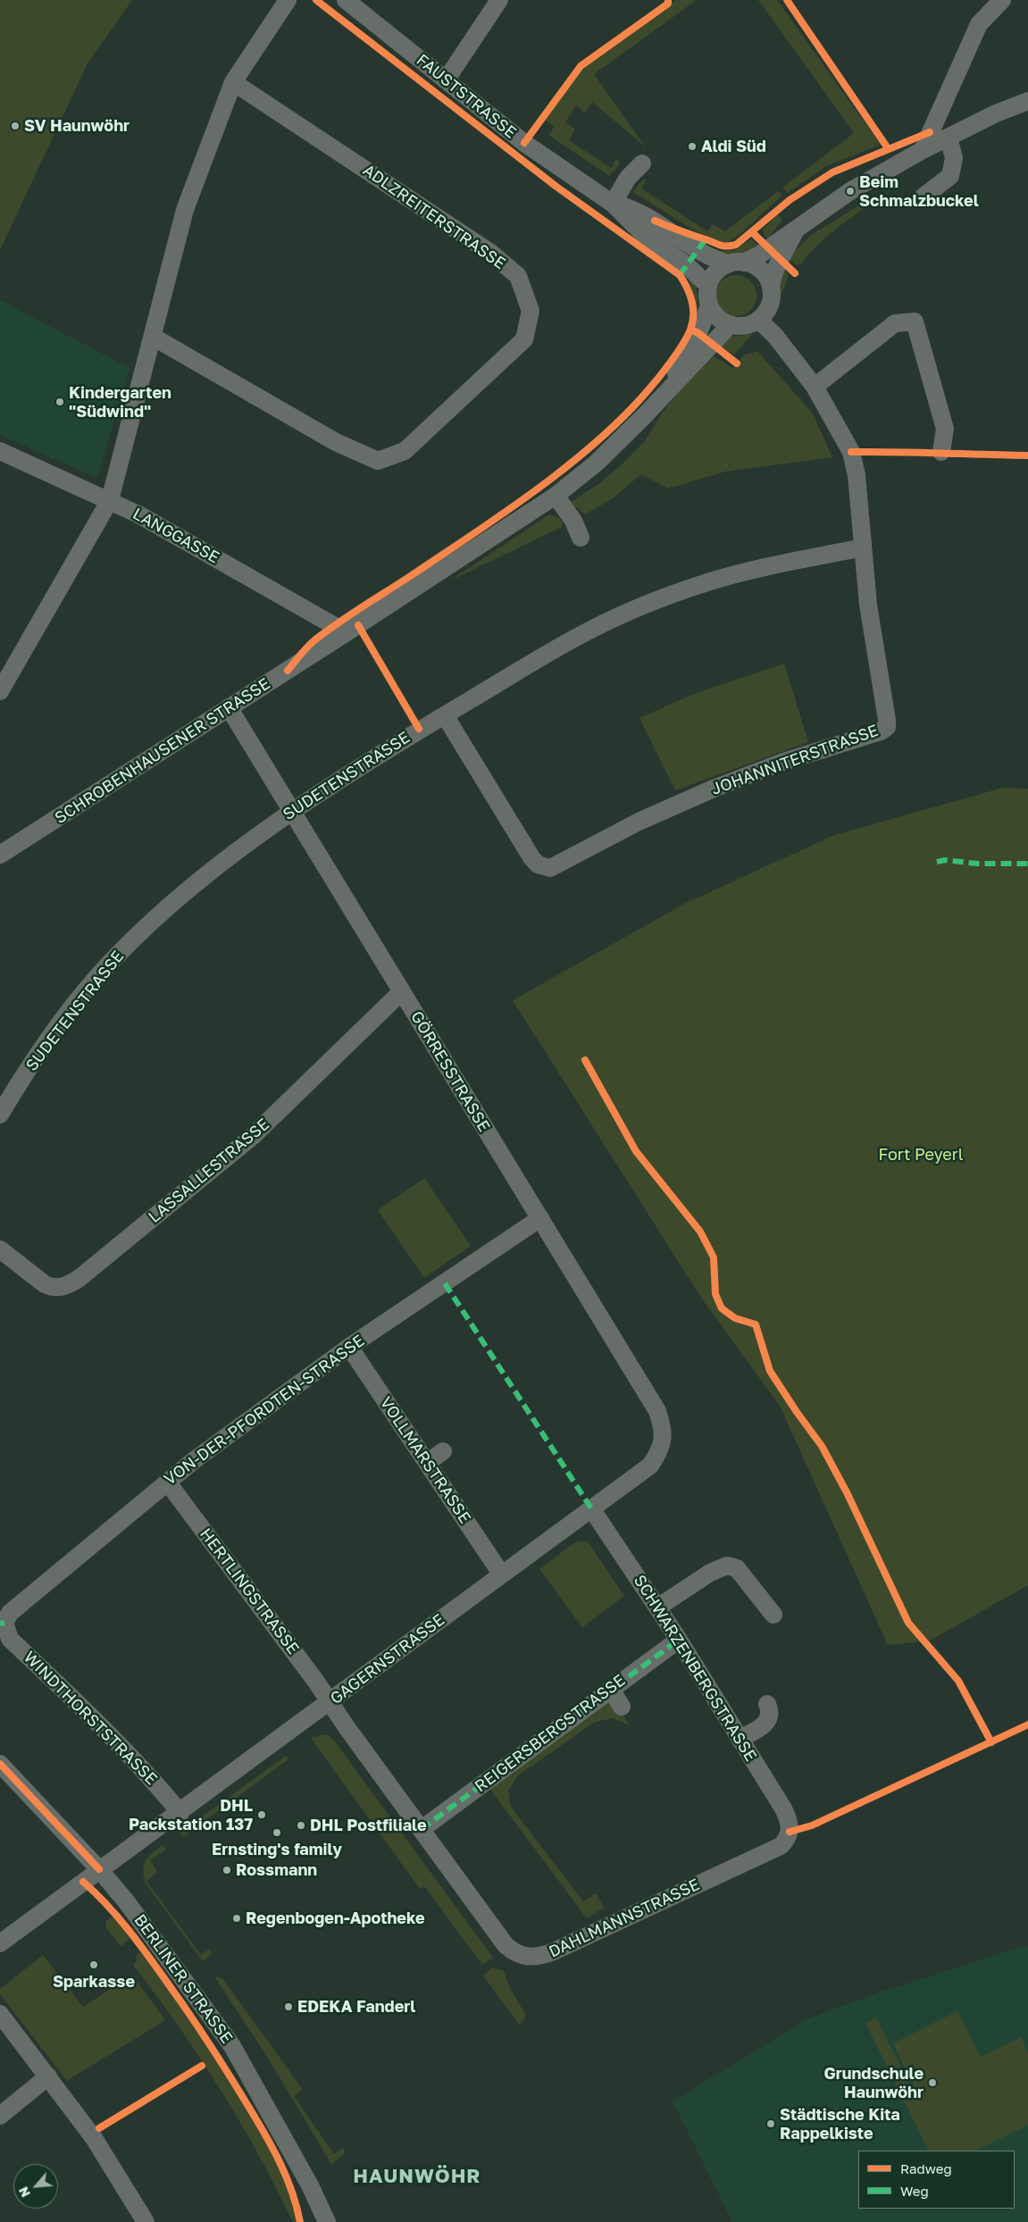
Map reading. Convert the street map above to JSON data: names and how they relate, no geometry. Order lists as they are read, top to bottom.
{
  "streets": {
    "street": [
      "FAUSTSTRASSE",
      "ADLZREITERSTRASSE",
      "LANGGASSE",
      "SCHROBENHAUSENER STRASSE",
      "JOHANNITERSTRASSE",
      "SUDETENSTRASSE",
      "GÖRRESSTRASSE",
      "LASSALLESTRASSE",
      "VON-DER-PFORDTEN-STRASSE",
      "VOLLMARSTRASSE",
      "HERTLINGSTRASSE",
      "GAGERNSTRASSE",
      "SCHWARZENBERGSTRASSE",
      "WINDTHORSTSTRASSE",
      "REIGERSBERGSTRASSE",
      "DAHLMANNSTRASSE",
      "BERLINER STRASSE"
    ]
  },
  "crossings": [
    ["FAUSTSTRASSE", "SCHROBENHAUSENER STRASSE"],
    ["FAUSTSTRASSE", "JOHANNITERSTRASSE"],
    ["LANGGASSE", "SCHROBENHAUSENER STRASSE"],
    ["SCHROBENHAUSENER STRASSE", "JOHANNITERSTRASSE"],
    ["SCHROBENHAUSENER STRASSE", "GÖRRESSTRASSE"],
    ["JOHANNITERSTRASSE", "SUDETENSTRASSE"],
    ["SUDETENSTRASSE", "GÖRRESSTRASSE"],
    ["GÖRRESSTRASSE", "LASSALLESTRASSE"],
    ["GÖRRESSTRASSE", "VON-DER-PFORDTEN-STRASSE"],
    ["GÖRRESSTRASSE", "GAGERNSTRASSE"],
    ["VON-DER-PFORDTEN-STRASSE", "VOLLMARSTRASSE"],
    ["VON-DER-PFORDTEN-STRASSE", "HERTLINGSTRASSE"],
    ["VON-DER-PFORDTEN-STRASSE", "WINDTHORSTSTRASSE"],
    ["VOLLMARSTRASSE", "GAGERNSTRASSE"],
    ["HERTLINGSTRASSE", "GAGERNSTRASSE"],
    ["HERTLINGSTRASSE", "DAHLMANNSTRASSE"],
    ["GAGERNSTRASSE", "SCHWARZENBERGSTRASSE"],
    ["GAGERNSTRASSE", "WINDTHORSTSTRASSE"],
    ["GAGERNSTRASSE", "DAHLMANNSTRASSE"],
    ["GAGERNSTRASSE", "BERLINER STRASSE"],
    ["SCHWARZENBERGSTRASSE", "REIGERSBERGSTRASSE"],
    ["SCHWARZENBERGSTRASSE", "DAHLMANNSTRASSE"],
    ["REIGERSBERGSTRASSE", "DAHLMANNSTRASSE"]
  ],
  "districts": ["HAUNWÖHR"],
  "parks": ["Fort Peyerl"],
  "places": [
    "SV Haunwöhr",
    "Aldi Süd",
    "Beim Schmalzbuckel",
    "Kindergarten \"Südwind\"",
    "DHL Packstation 137",
    "DHL Postfiliale",
    "Ernsting's family",
    "Rossmann",
    "Regenbogen-Apotheke",
    "Sparkasse",
    "EDEKA Fanderl",
    "Grundschule Haunwöhr",
    "Städtische Kita Rappelkiste"
  ],
  "legend": ["Radweg", "Weg"],
  "north": "bottom left"
}
